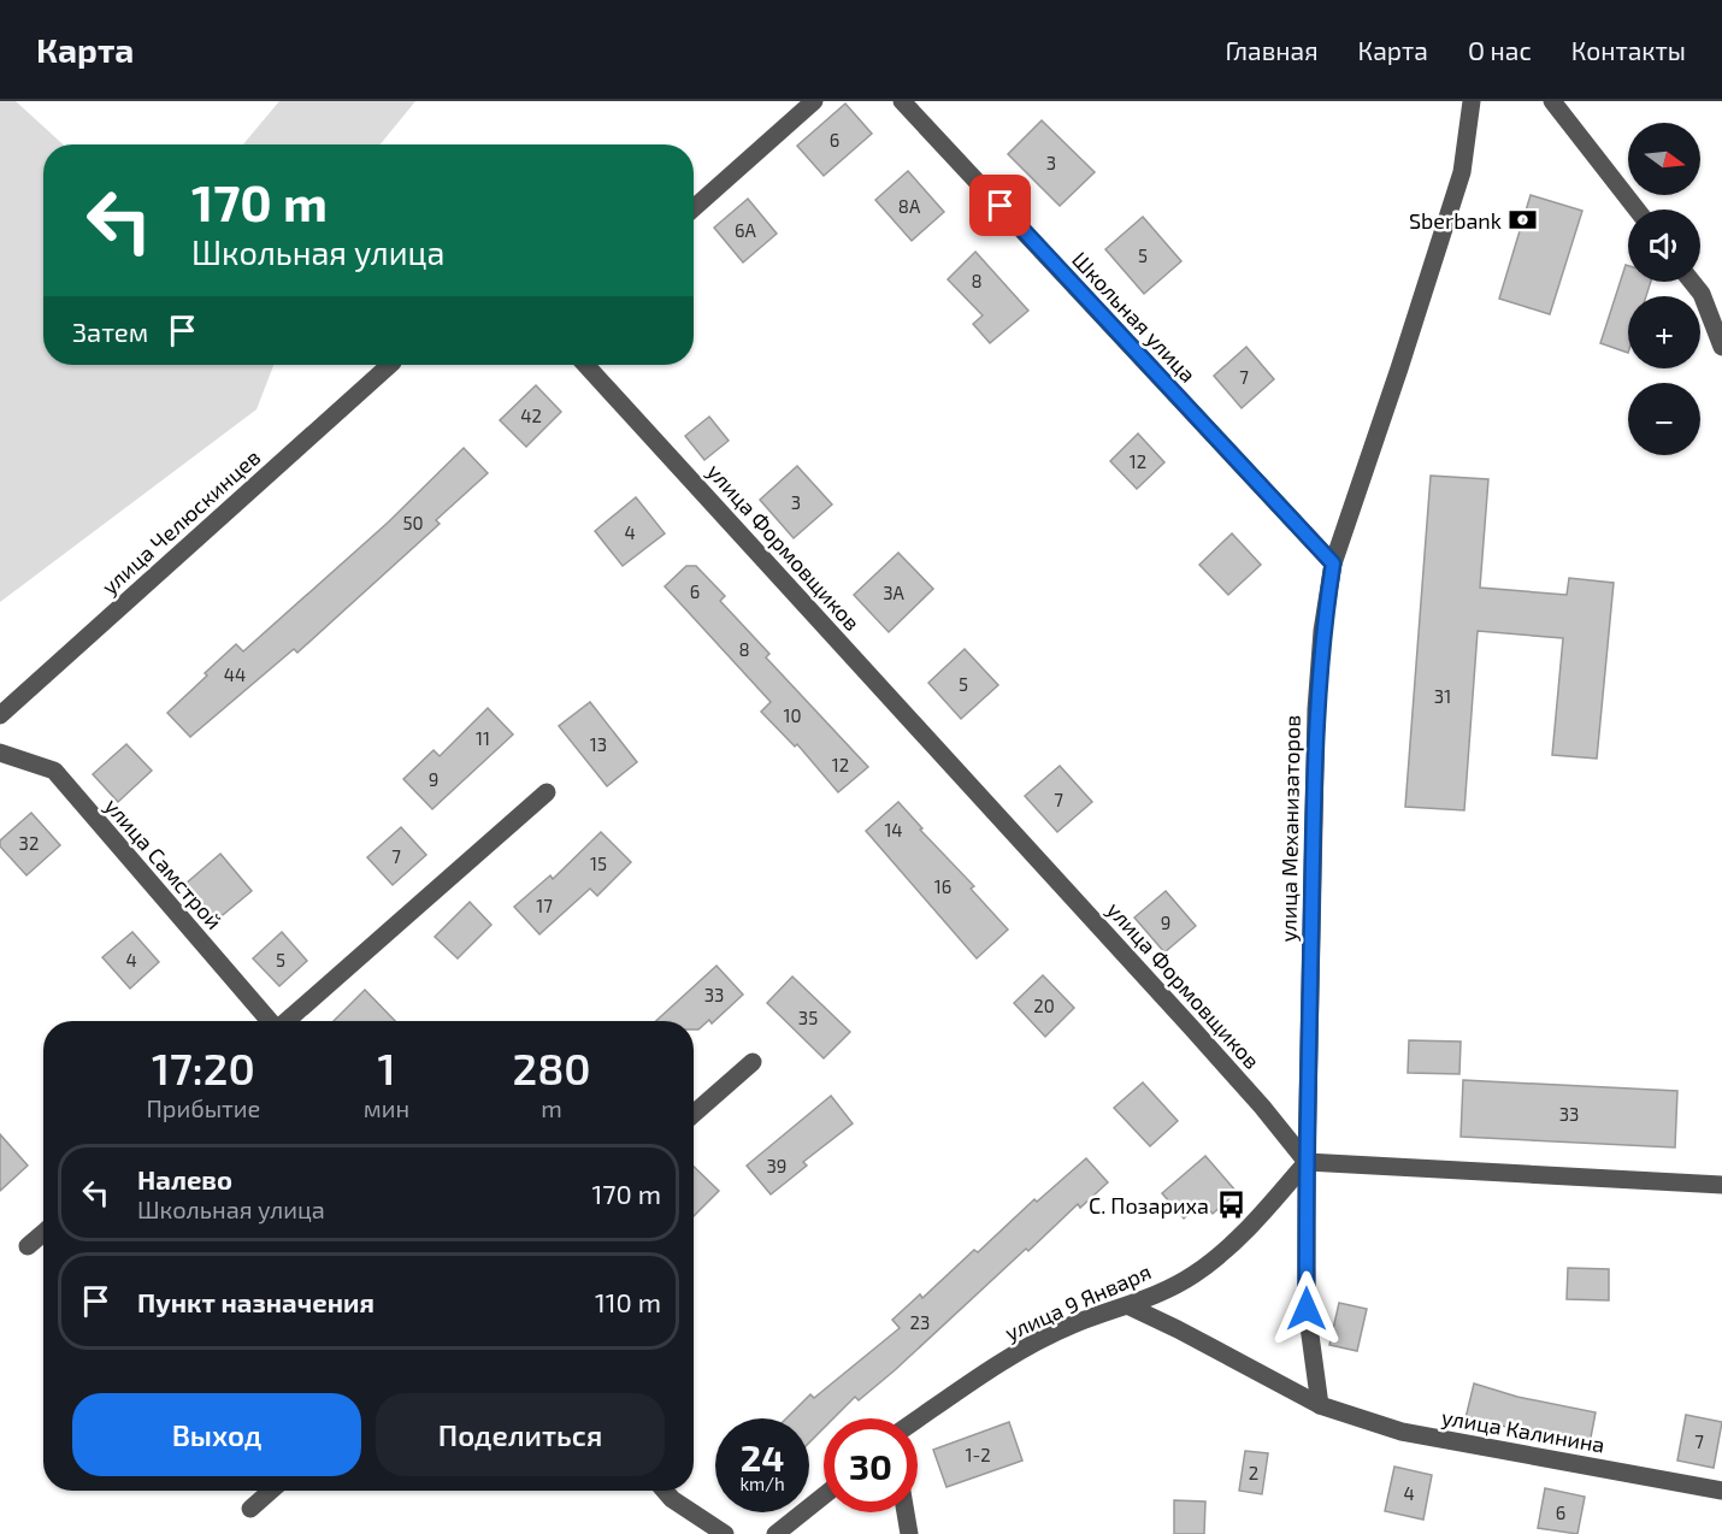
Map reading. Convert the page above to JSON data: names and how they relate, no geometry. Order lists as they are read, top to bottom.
{
  "streets": {
    "street": [
      "Школьная улица",
      "улица Челюскинцев",
      "улица Формовщиков",
      "улица Механизаторов",
      "улица Самстрой",
      "улица 9 Января",
      "улица Калинина"
    ]
  },
  "crossings": [
    ["Школьная улица", "улица Механизаторов"],
    ["улица Формовщиков", "улица Механизаторов"],
    ["улица Формовщиков", "улица 9 Января"],
    ["улица Механизаторов", "улица 9 Января"],
    ["улица Механизаторов", "улица Калинина"],
    ["улица 9 Января", "улица Калинина"]
  ],
  "places": {
    "bank": ["Sberbank"],
    "bus stop": ["С. Позариха"]
  },
  "house_numbers": [
    "6",
    "3",
    "8А",
    "6А",
    "5",
    "8",
    "7",
    "42",
    "12",
    "3",
    "50",
    "4",
    "6",
    "3А",
    "8",
    "44",
    "5",
    "31",
    "10",
    "11",
    "13",
    "12",
    "9",
    "7",
    "14",
    "32",
    "7",
    "15",
    "16",
    "17",
    "9",
    "4",
    "5",
    "33",
    "20",
    "35",
    "33",
    "39",
    "23",
    "7",
    "1-2",
    "2",
    "4",
    "6"
  ],
  "north": "right",
  "page": {
    "header": "Карта",
    "nav": [
      "Главная",
      "Карта",
      "О нас",
      "Контакты"
    ],
    "map_buttons": ["+", "−"],
    "turn": ["170 m", "Школьная улица"],
    "then": "Затем",
    "eta": [
      "17:20",
      "Прибытие",
      "1",
      "мин",
      "280",
      "m"
    ],
    "list": [
      {
        "name": "Налево",
        "note": "Школьная улица",
        "value": "170 m"
      },
      {
        "name": "Пункт назначения",
        "value": "110 m"
      }
    ],
    "buttons": ["Выход", "Поделиться"],
    "speed": "24 km/h",
    "limit": "30"
  }
}
